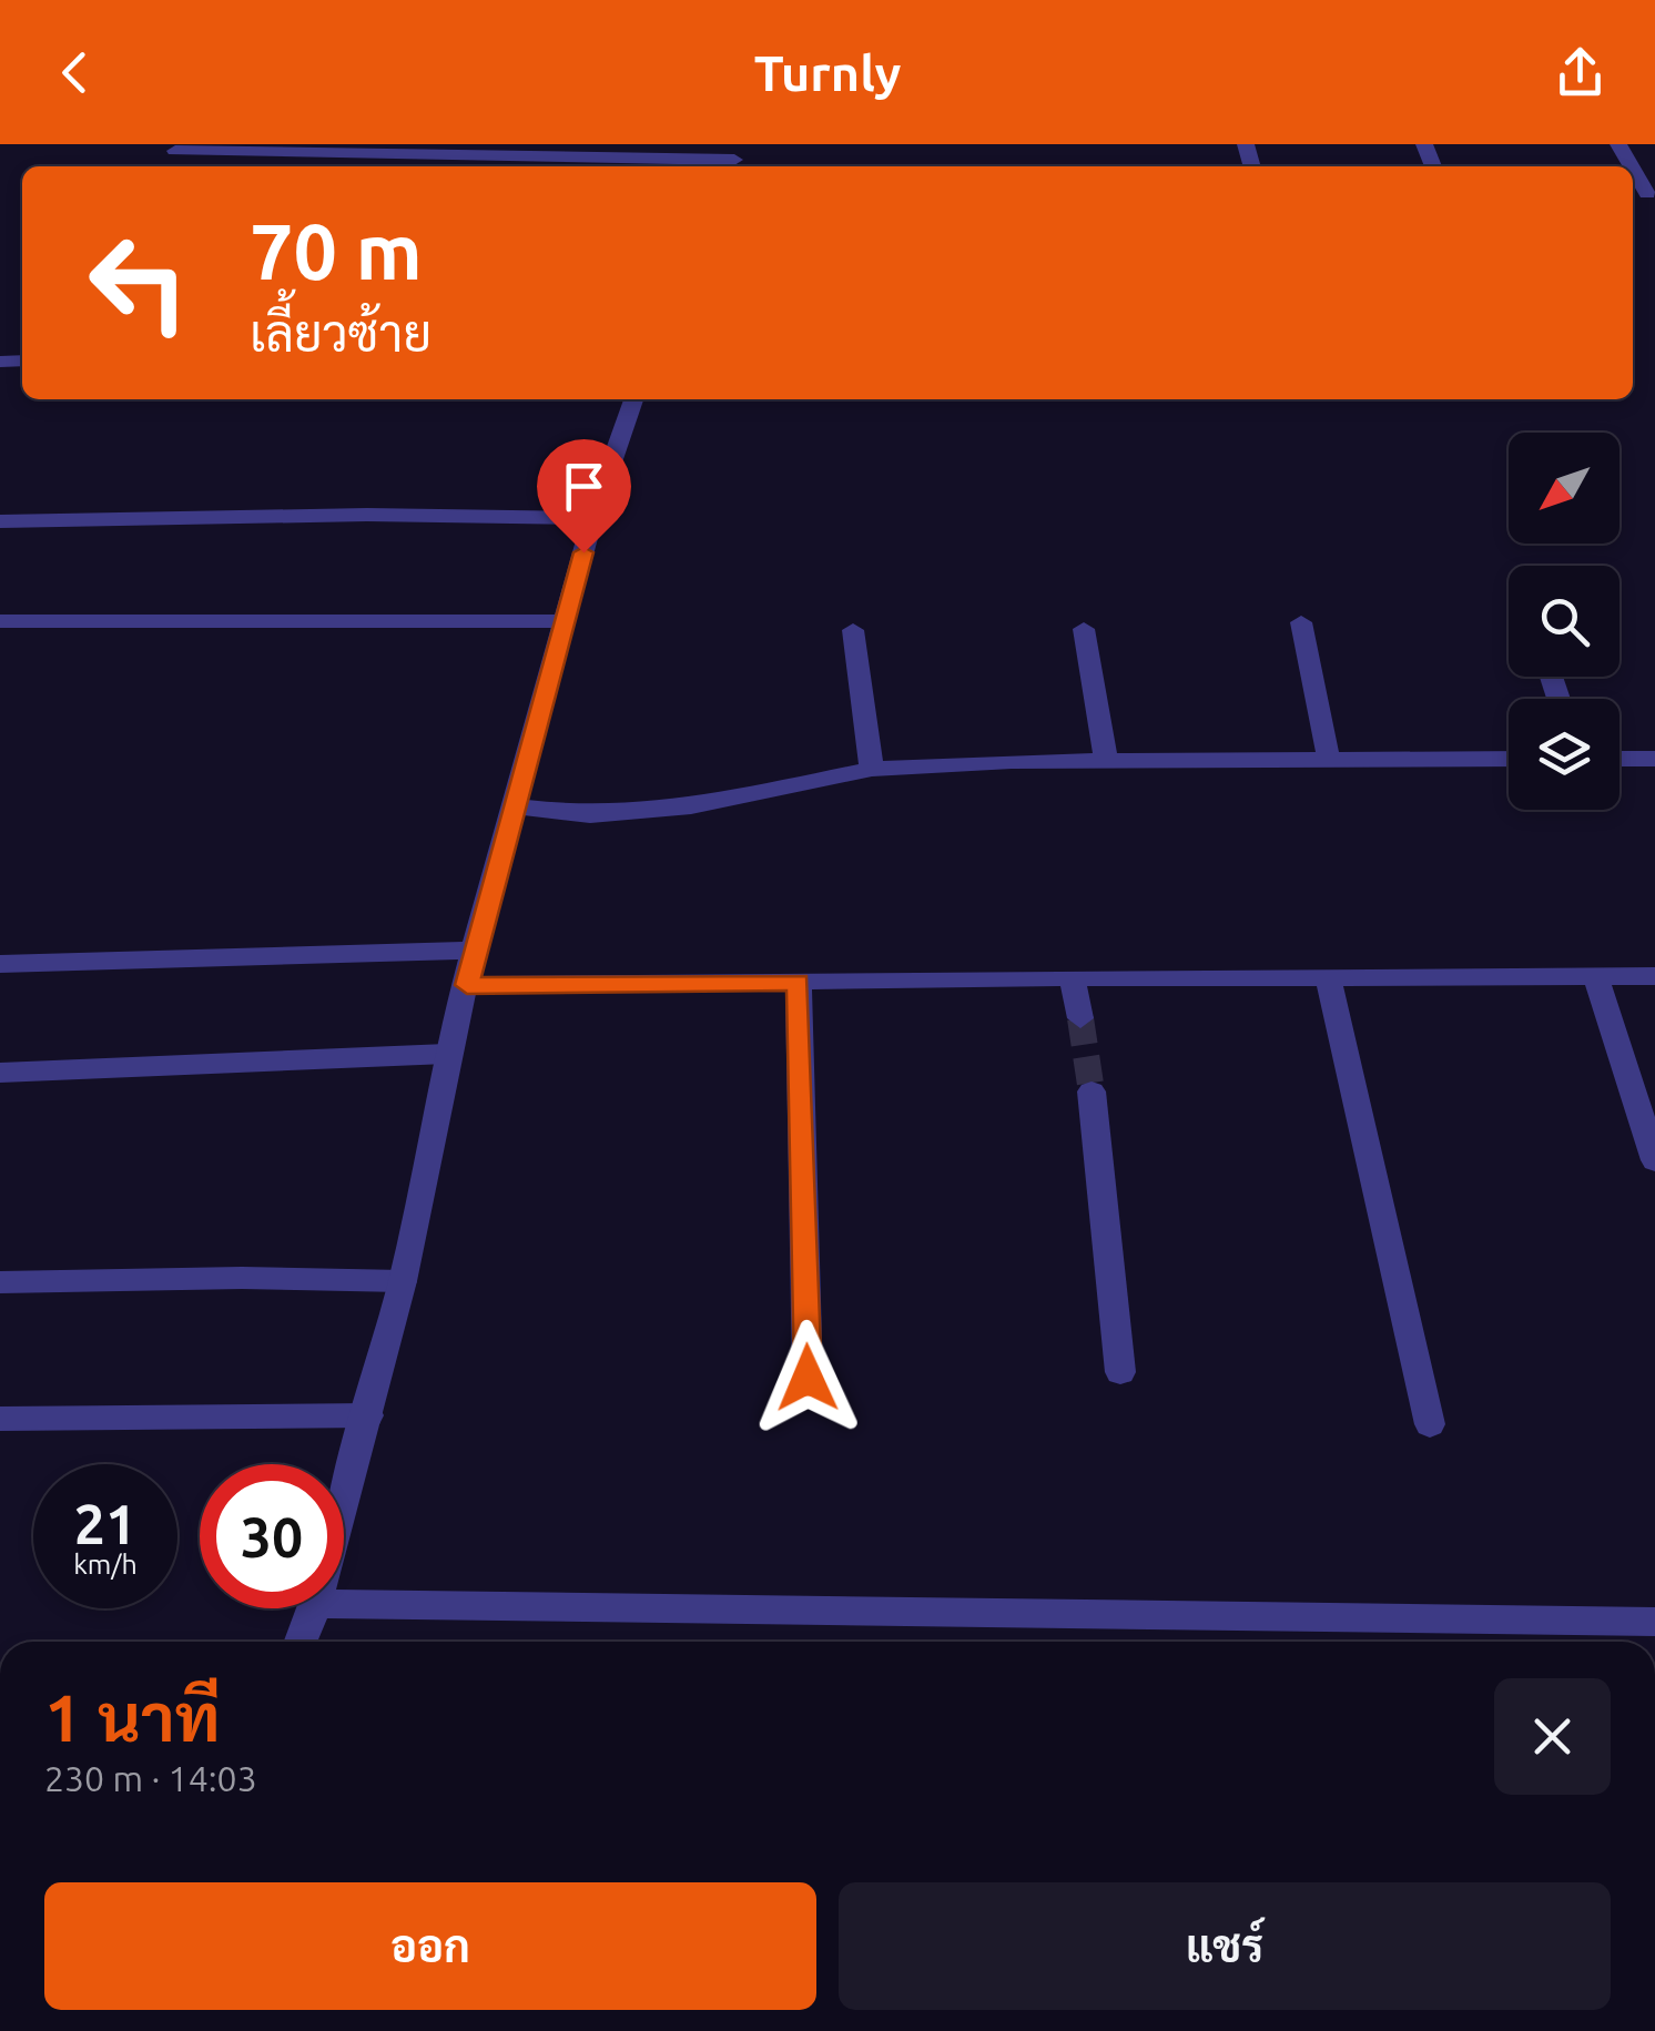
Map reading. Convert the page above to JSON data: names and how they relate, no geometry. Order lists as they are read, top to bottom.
{
  "north": "bottom left",
  "page": {
    "header": "Turnly",
    "turn": ["70 m", "เลี้ยวซ้าย"],
    "speed": "21 km/h",
    "limit": "30",
    "heading": ["1 นาที", "230 m · 14:03"],
    "buttons": ["ออก", "แชร์"]
  }
}
